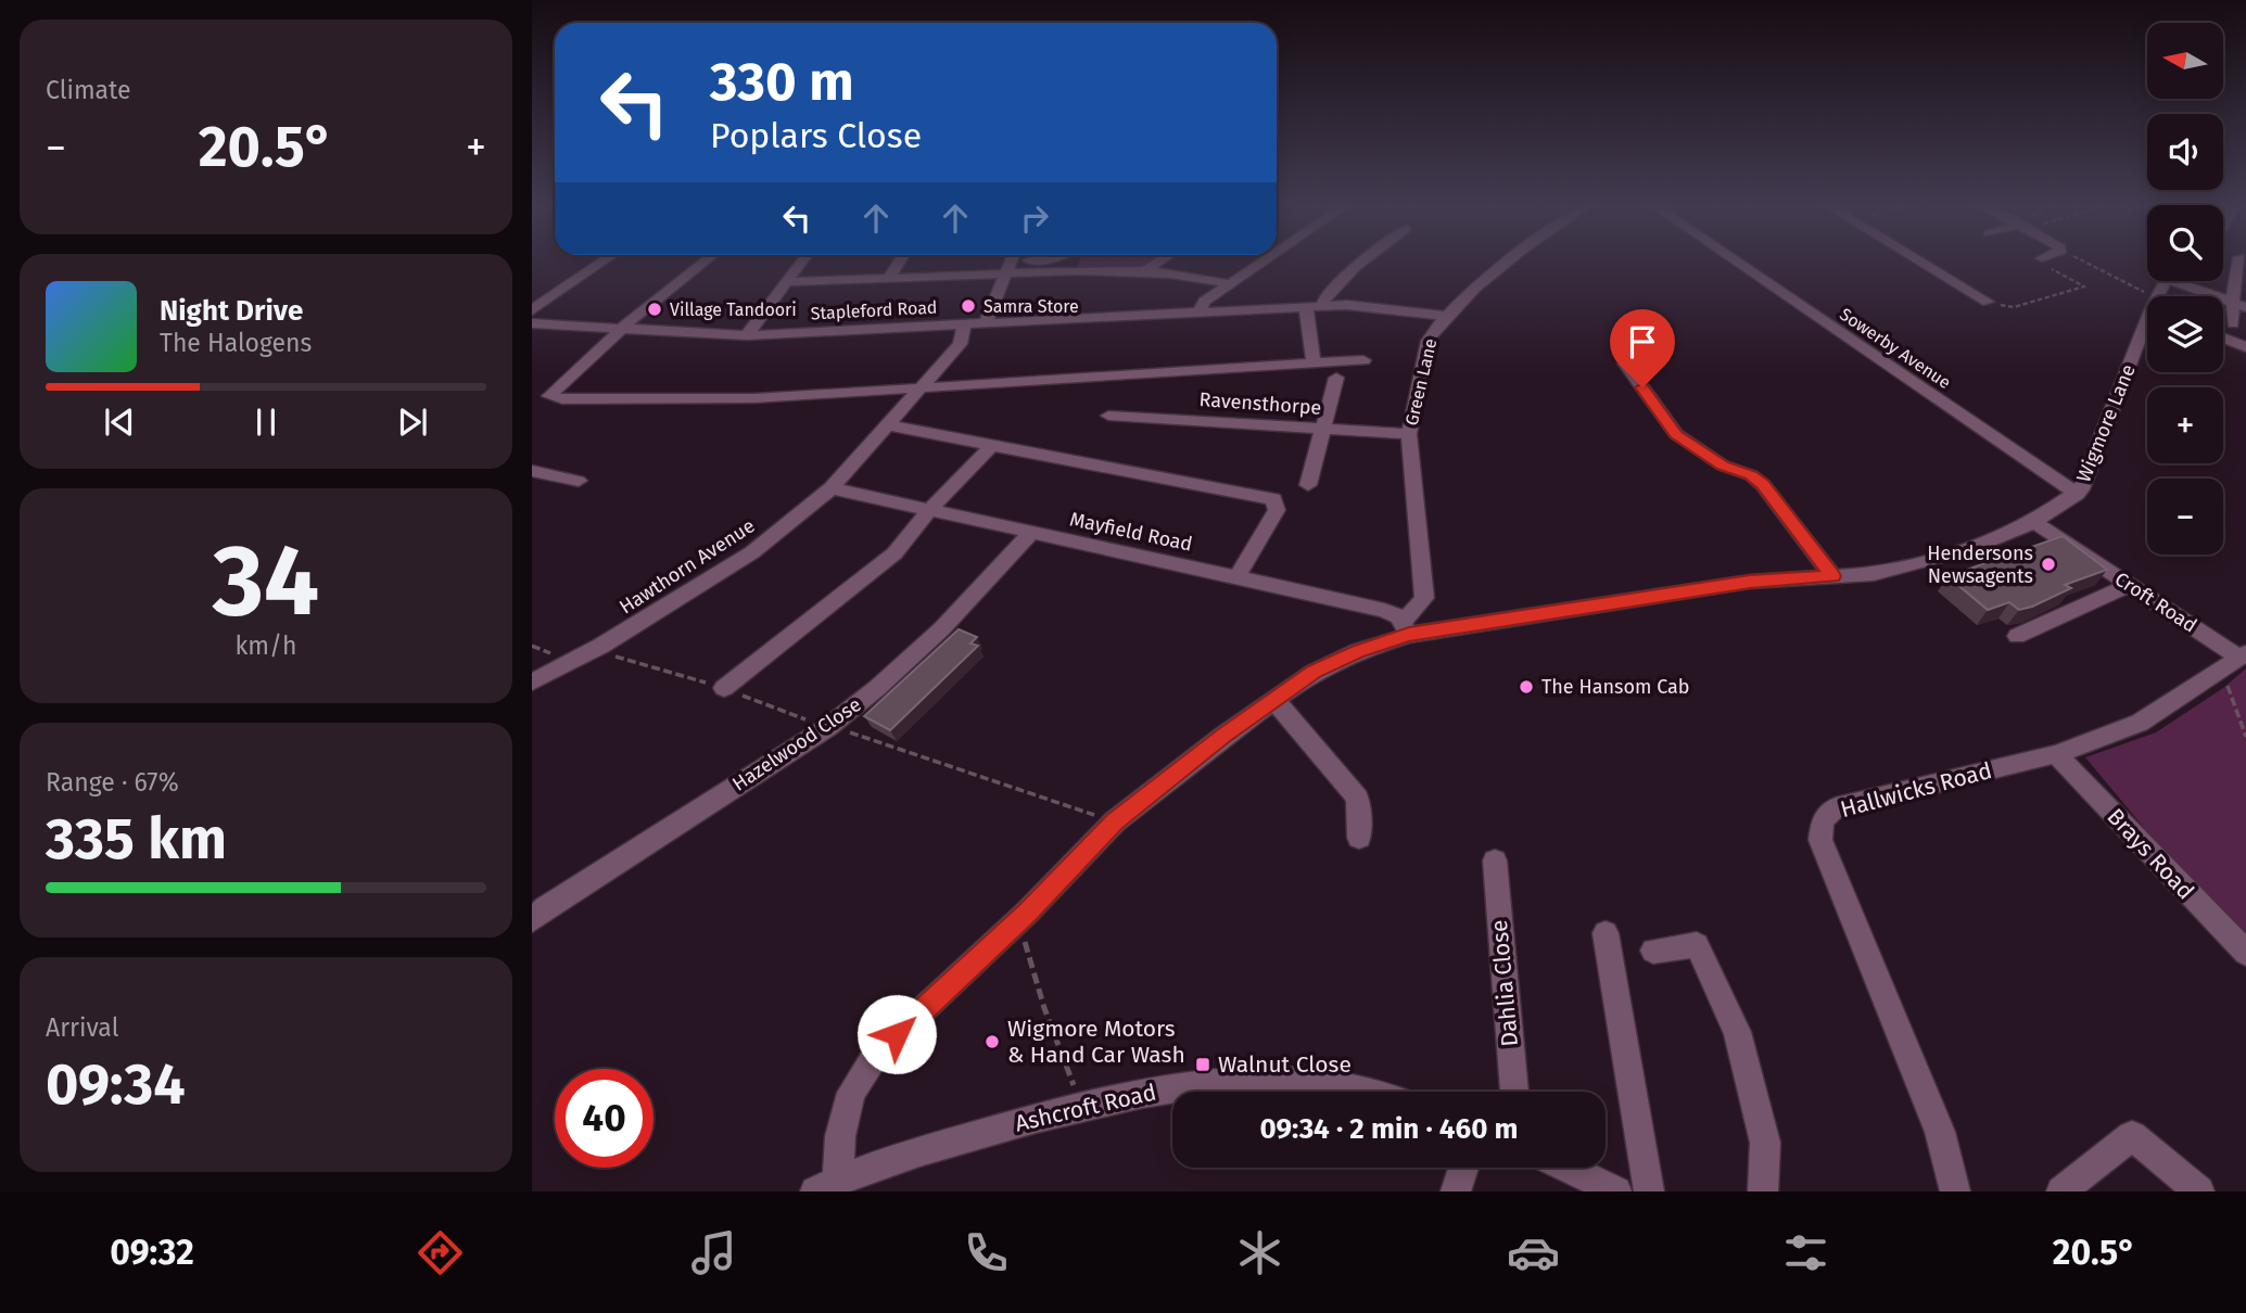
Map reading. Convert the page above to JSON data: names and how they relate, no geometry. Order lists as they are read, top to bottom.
{
  "streets": {
    "street": [
      "Stapleford Road",
      "Sowerby Avenue",
      "Green Lane",
      "Ravensthorpe",
      "Wigmore Lane",
      "Mayfield Road",
      "Hawthorn Avenue",
      "Croft Road",
      "Hazelwood Close",
      "Hallwicks Road",
      "Brays Road",
      "Dahlia Close",
      "Ashcroft Road"
    ]
  },
  "crossings": [
    ["Stapleford Road", "Green Lane"],
    ["Stapleford Road", "Hawthorn Avenue"],
    ["Sowerby Avenue", "Wigmore Lane"],
    ["Green Lane", "Ravensthorpe"],
    ["Green Lane", "Wigmore Lane"],
    ["Green Lane", "Mayfield Road"],
    ["Wigmore Lane", "Mayfield Road"],
    ["Wigmore Lane", "Croft Road"],
    ["Wigmore Lane", "Ashcroft Road"],
    ["Mayfield Road", "Hawthorn Avenue"],
    ["Mayfield Road", "Hazelwood Close"],
    ["Croft Road", "Hallwicks Road"],
    ["Hallwicks Road", "Brays Road"]
  ],
  "places": {
    "other": [
      "Samra Store",
      "Village Tandoori",
      "Hendersons Newsagents",
      "The Hansom Cab",
      "Wigmore Motors & Hand Car Wash"
    ],
    "transit": ["Walnut Close"]
  },
  "north": "left",
  "page": {
    "tile": [
      "Climate",
      ["34", "km/h"],
      ["Range · 67%", "335 km"],
      ["Arrival", "09:34"]
    ],
    "map_buttons": ["+", "−"],
    "turn": ["330 m", "Poplars Close"],
    "heat": ["−", "20.5°", "+"],
    "song": ["Night Drive", "The Halogens"],
    "limit": "40",
    "trip": "09:34 · 2 min · 460 m",
    "tabs": ["09:32", "20.5°"]
  }
}
